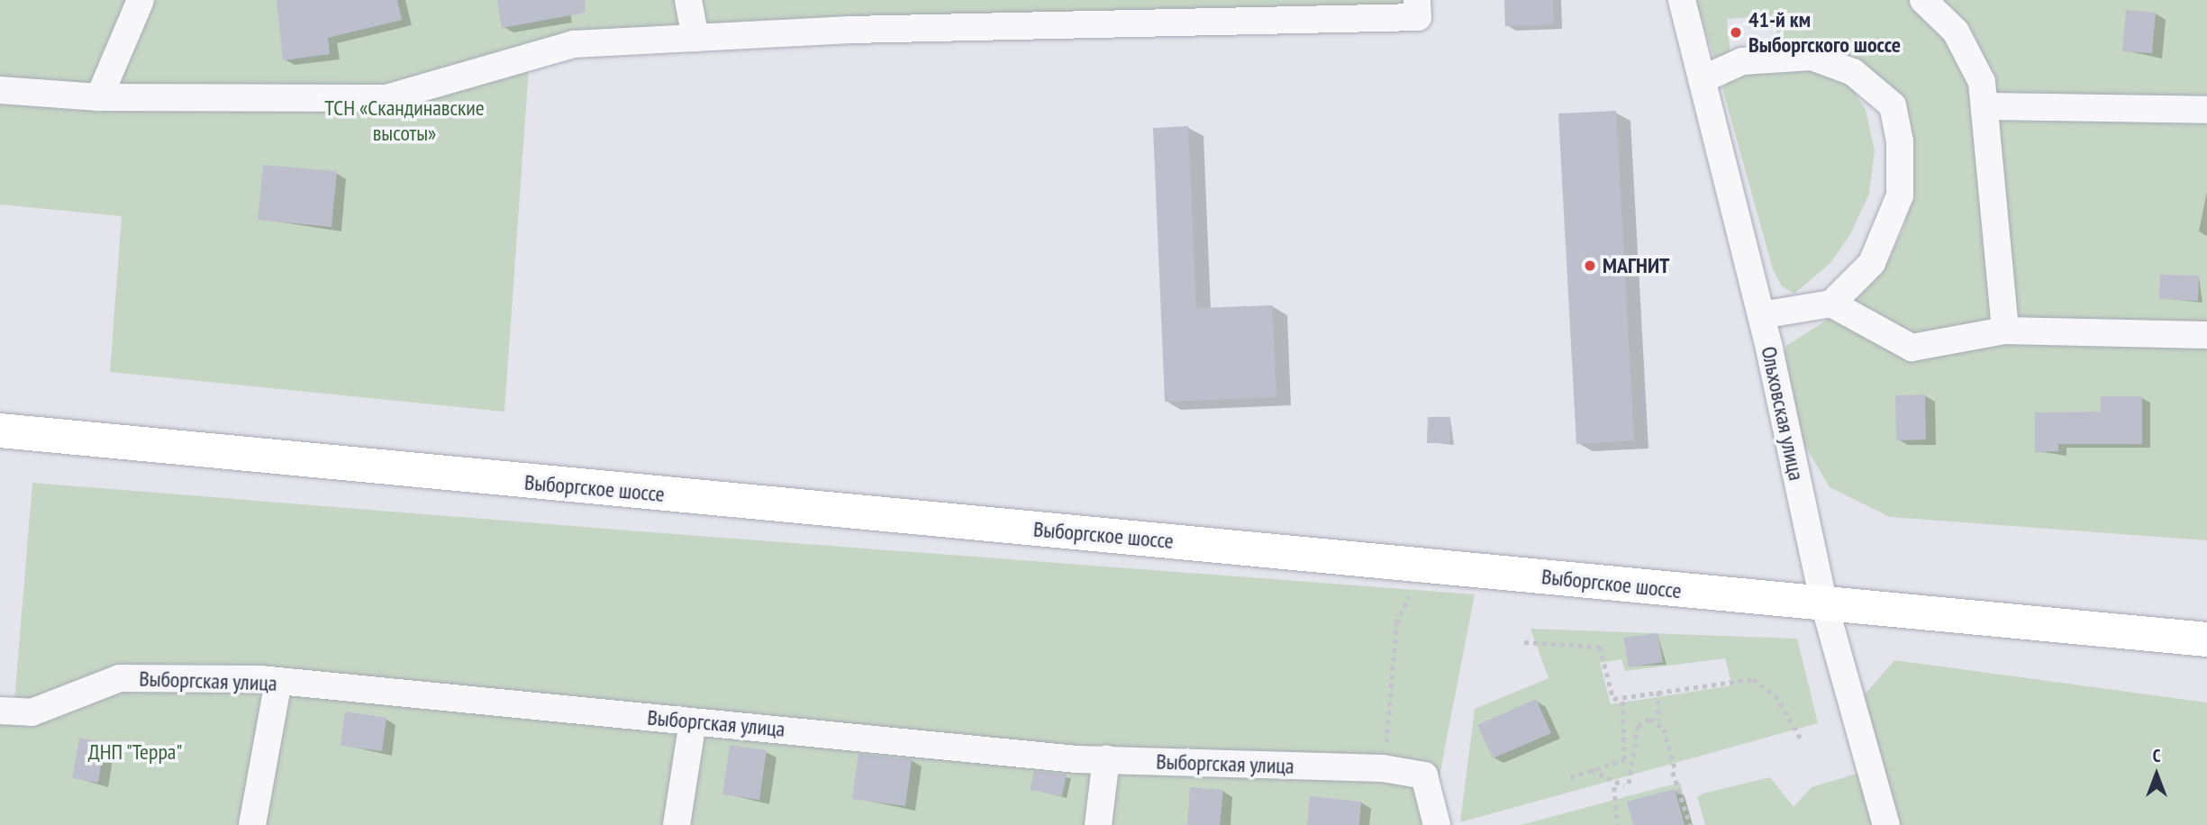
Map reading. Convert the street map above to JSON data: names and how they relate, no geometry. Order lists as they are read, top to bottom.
{
  "streets": {
    "main road": ["Выборгское шоссе"],
    "street": ["Ольховская улица", "Выборгская улица"]
  },
  "crossings": [
    ["Ольховская улица", "Выборгское шоссе"]
  ],
  "parks": ["ТСН «Скандинавские высоты»", "ДНП \"Терра\""],
  "places": ["41-й км Выборгского шоссе", "МАГНИТ"],
  "north": "top"
}
